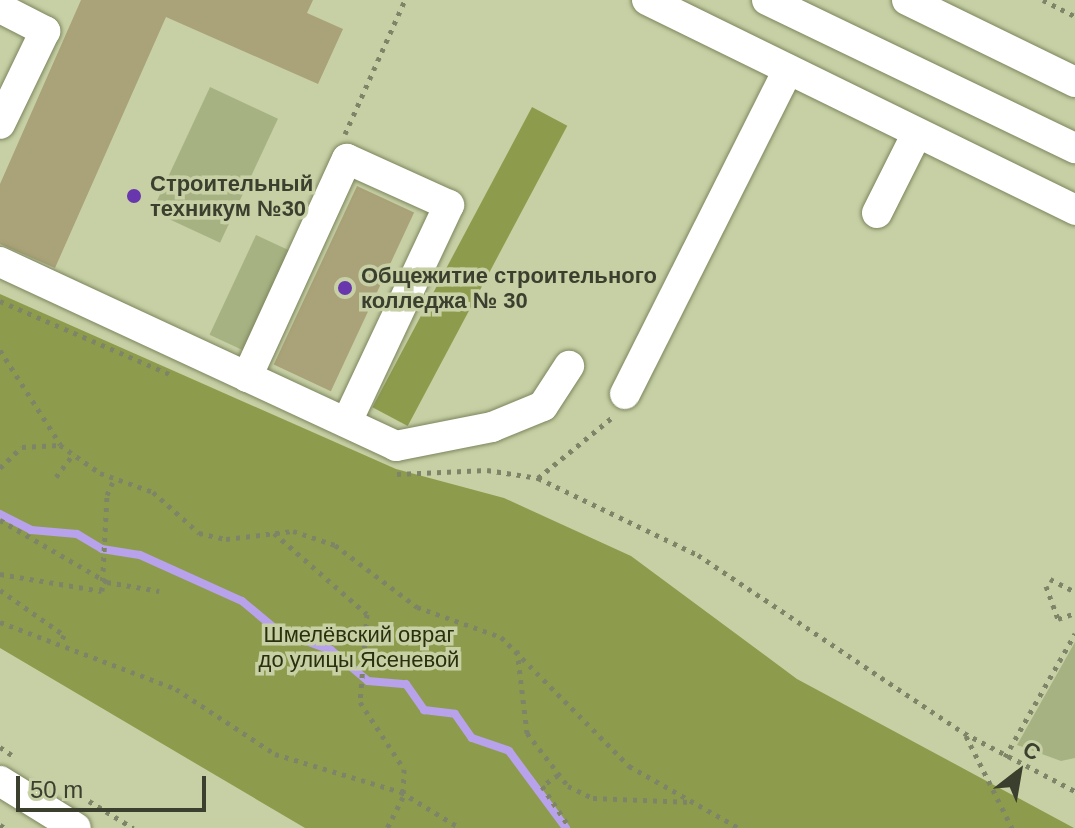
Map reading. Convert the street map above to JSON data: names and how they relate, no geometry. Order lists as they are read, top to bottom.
{
  "parks": ["Шмелёвский овраг до улицы Ясеневой"],
  "places": ["Строительный техникум №30", "Общежитие строительного колледжа № 30"],
  "scale_bar": "50 m",
  "north": "top right"
}
